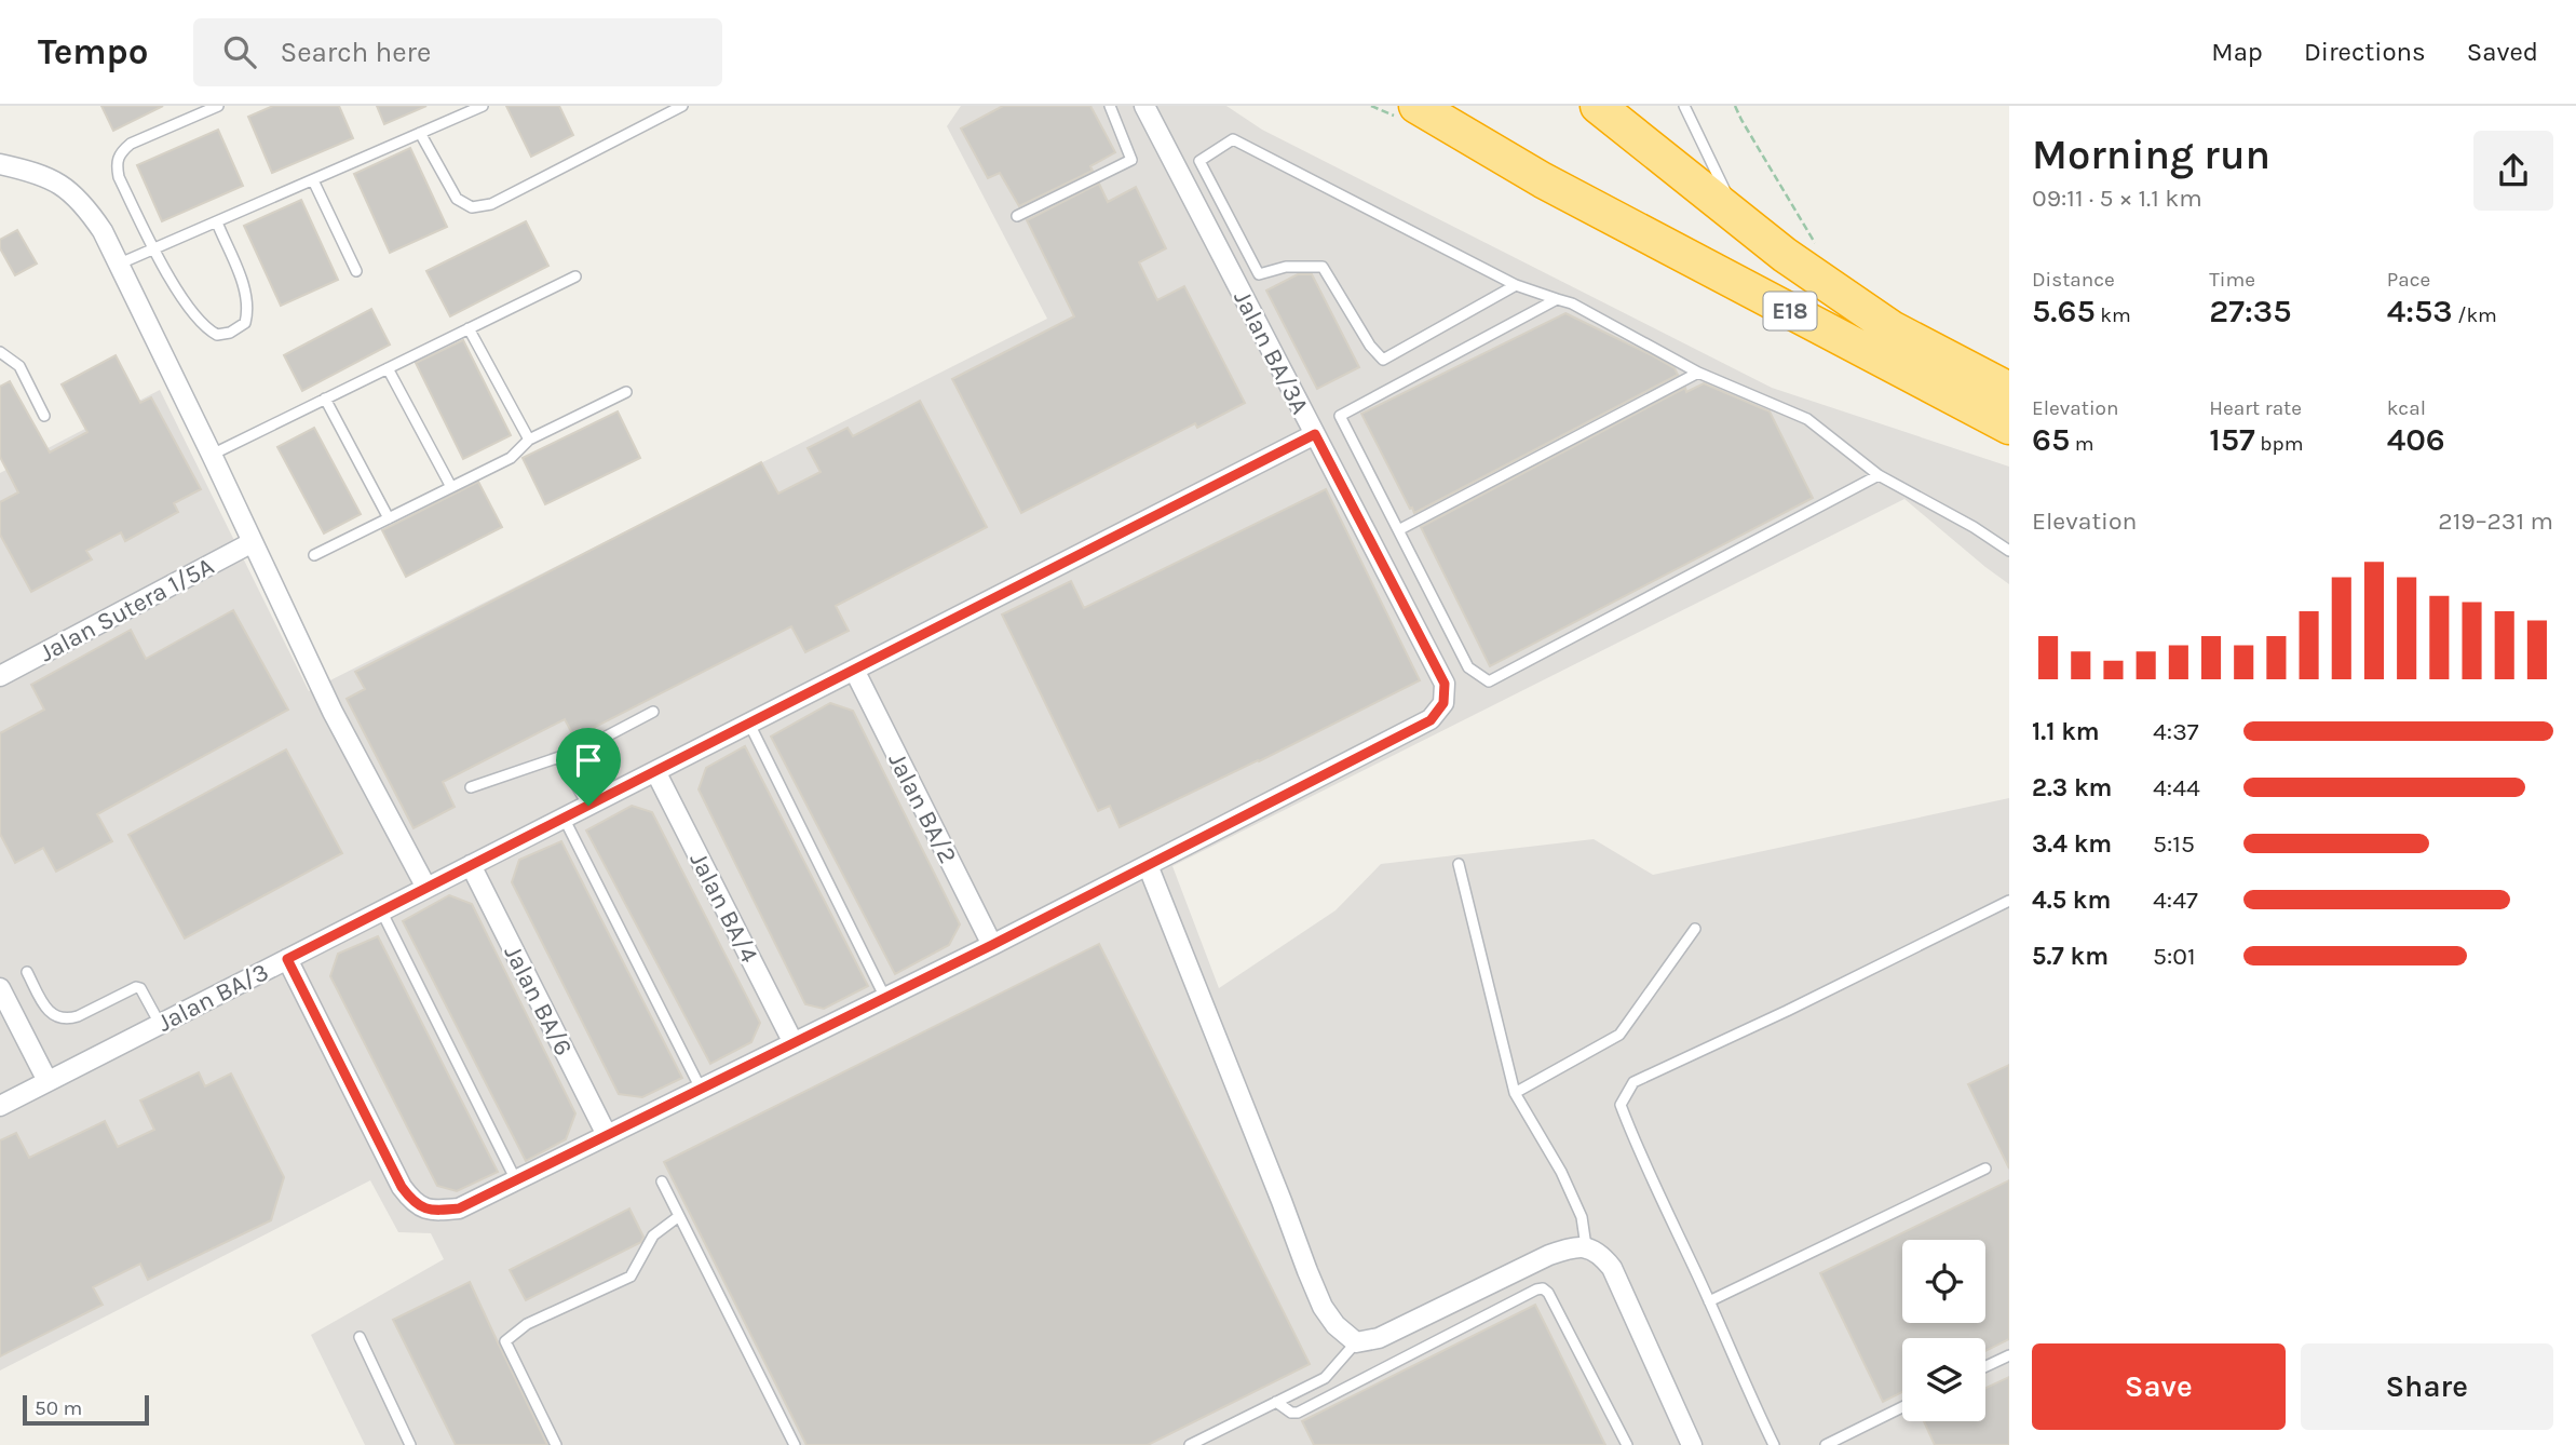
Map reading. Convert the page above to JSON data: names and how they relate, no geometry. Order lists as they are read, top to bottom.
{
  "streets": {
    "highway": ["E18"],
    "street": [
      "Jalan BA/3A",
      "Jalan Sutera 1/5A",
      "Jalan BA/2",
      "Jalan BA/4",
      "Jalan BA/3",
      "Jalan BA/6"
    ]
  },
  "crossings": [
    ["Jalan BA/3A", "Jalan BA/3"],
    ["Jalan BA/2", "Jalan BA/3"],
    ["Jalan BA/4", "Jalan BA/3"],
    ["Jalan BA/3", "Jalan BA/6"]
  ],
  "scale_bar": "50 m",
  "page": {
    "header": "Tempo",
    "search": "Search here",
    "nav": ["Map", "Directions", "Saved"],
    "heading": ["Morning run", "09:11 · 5 × 1.1 km"],
    "stats": [
      ["Distance", "5.65 km"],
      ["Time", "27:35"],
      ["Pace", "4:53 /km"],
      ["Elevation", "65 m"],
      ["Heart rate", "157 bpm"],
      ["kcal", "406"]
    ],
    "chart": ["Elevation", "219–231 m"],
    "list": [
      {
        "name": "1.1 km",
        "note": "4:37"
      },
      {
        "name": "2.3 km",
        "note": "4:44"
      },
      {
        "name": "3.4 km",
        "note": "5:15"
      },
      {
        "name": "4.5 km",
        "note": "4:47"
      },
      {
        "name": "5.7 km",
        "note": "5:01"
      }
    ],
    "buttons": ["Save", "Share"],
    "scale": "50 m"
  }
}
